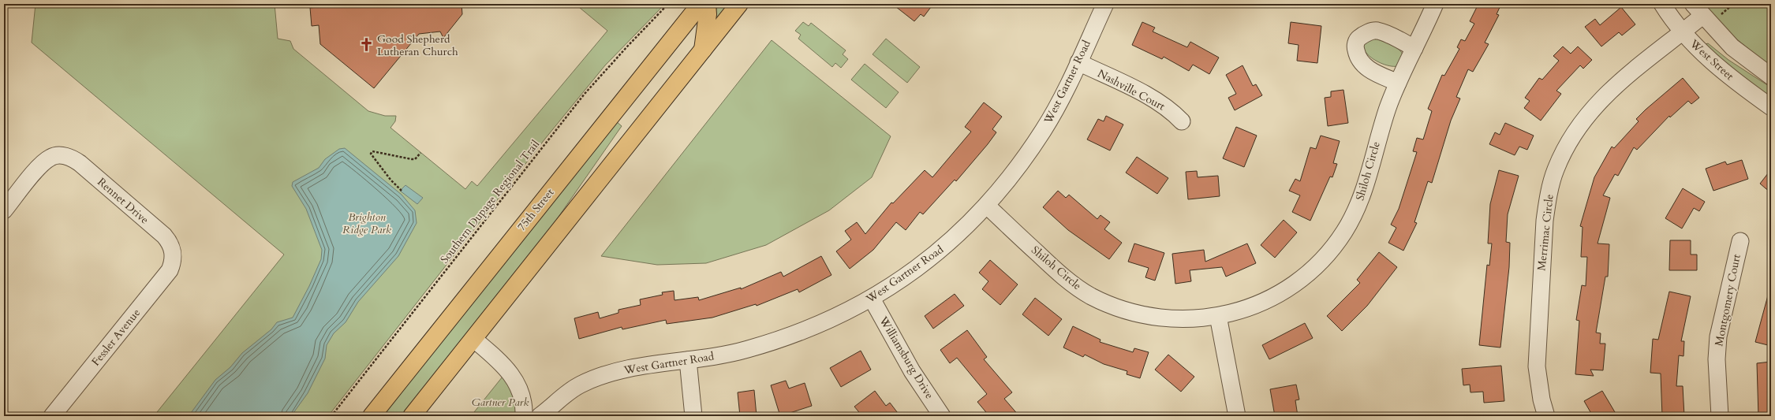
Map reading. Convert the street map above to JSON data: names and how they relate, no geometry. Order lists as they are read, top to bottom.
{
  "streets": {
    "main road": ["75th Street"],
    "street": [
      "West Street",
      "West Gartner Road",
      "Nashville Court",
      "Shiloh Circle",
      "Rennet Drive",
      "Merrimac Circle",
      "Montgomery Court",
      "Fessler Avenue",
      "Williamsburg Drive"
    ],
    "path": ["Southern Dupage Regional Trail"]
  },
  "crossings": [
    ["West Street", "Merrimac Circle"],
    ["West Gartner Road", "Nashville Court"],
    ["West Gartner Road", "Shiloh Circle"],
    ["West Gartner Road", "Williamsburg Drive"],
    ["Rennet Drive", "Fessler Avenue"]
  ],
  "parks": ["Brighton Ridge Park", "Gartner Park"],
  "places": {
    "church": ["Good Shepherd Lutheran Church"]
  }
}
